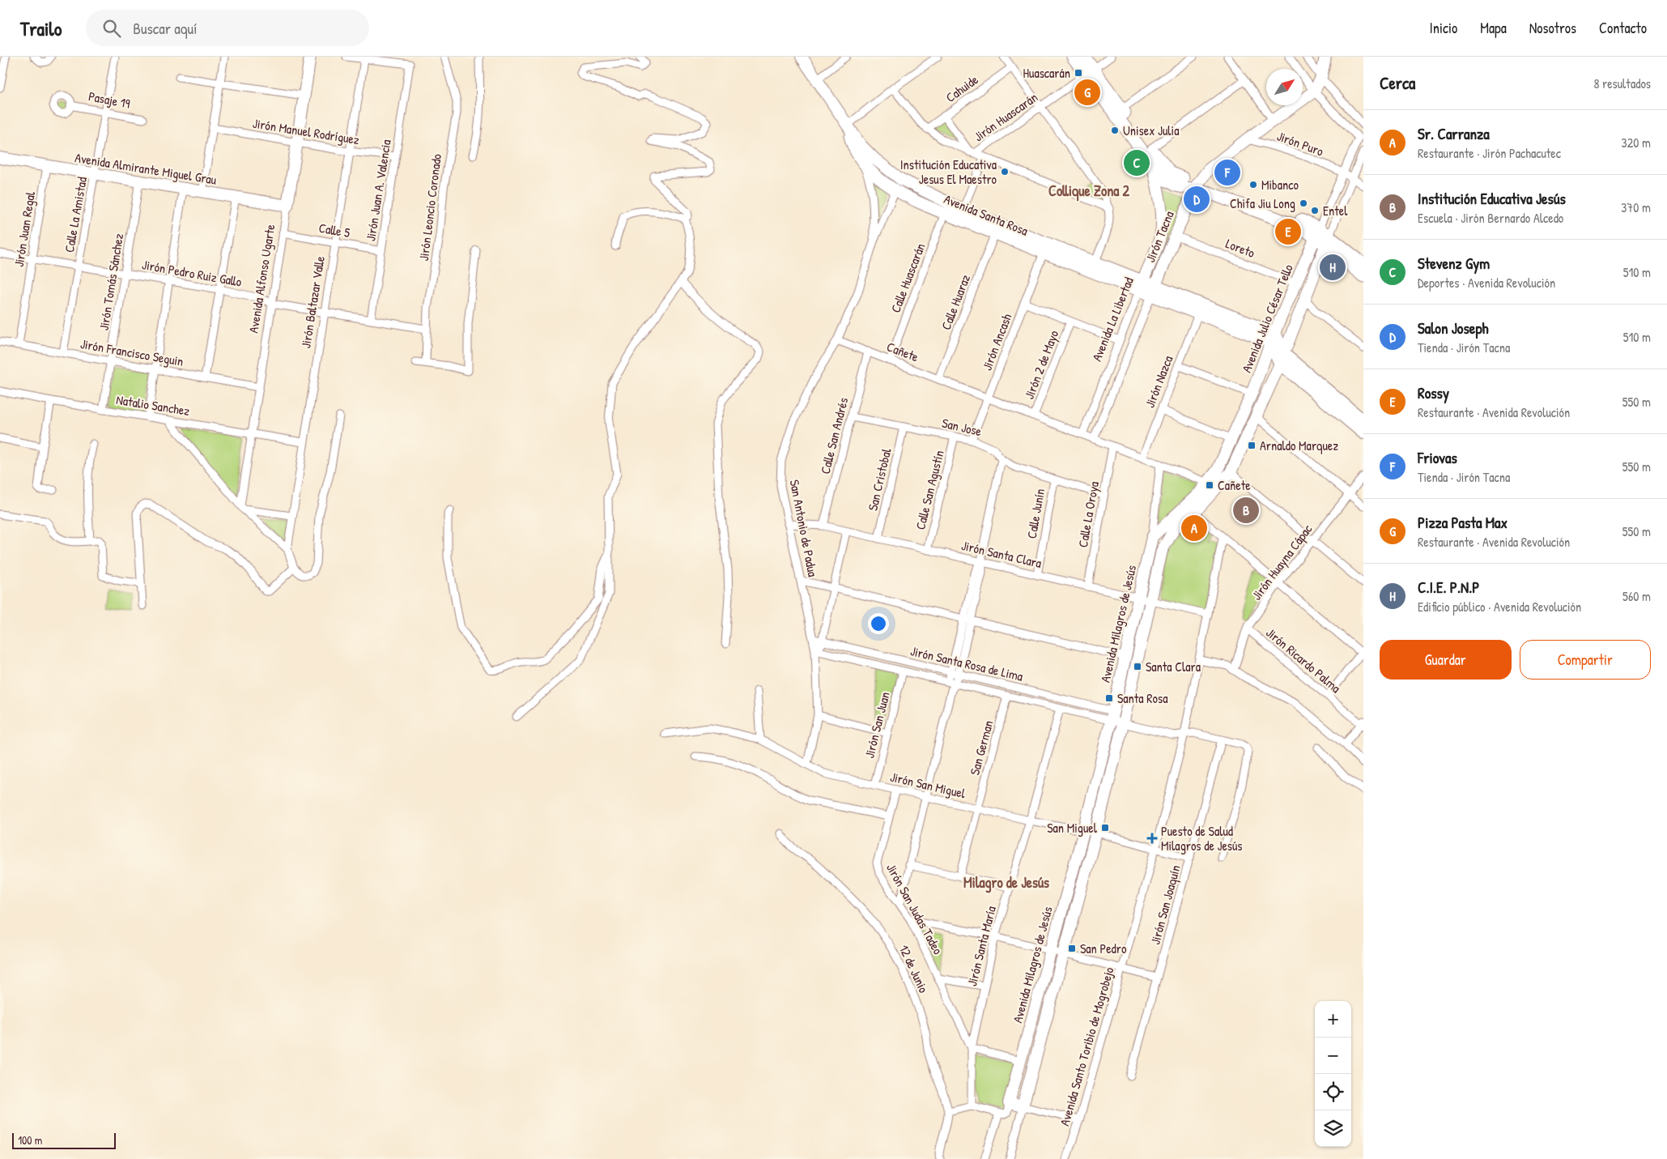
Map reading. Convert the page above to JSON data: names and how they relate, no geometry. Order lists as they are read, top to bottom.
{
  "streets": {
    "street": [
      "Cahuide",
      "Pasaje 19",
      "Jirón Huascarán",
      "Jirón Manuel Rodríguez",
      "Jirón Puro",
      "Avenida Almirante Miguel Grau",
      "Jirón Juan A. Valencia",
      "Jirón Leoncio Coronado",
      "Calle La Amistad",
      "Avenida Santa Rosa",
      "Jirón Juan Regal",
      "Calle 5",
      "Jirón Tacna",
      "Loreto",
      "Jirón Pedro Ruiz Gallo",
      "Calle Huascarán",
      "Avenida Alfonso Ugarte",
      "Jirón Tomás Sánchez",
      "Jirón Baltazar Valle",
      "Calle Huaraz",
      "Avenida Julio César Tello",
      "Avenida La Libertad",
      "Jirón Ancash",
      "Cañete",
      "Jirón Francisco Seguin",
      "Jirón 2 de Mayo",
      "Jirón Nazca",
      "Natalio Sanchez",
      "San Jose",
      "Calle San Andrés",
      "San Cristobal",
      "Calle San Agustín",
      "Calle Junín",
      "Calle La Oroya",
      "San Antonio de Padua",
      "Jirón Santa Clara",
      "Jirón Huayna Cápac",
      "Avenida Milagros de Jesús",
      "Jirón Ricardo Palma",
      "Jirón Santa Rosa de Lima",
      "Jirón San Juan",
      "San German",
      "Jirón San Miguel",
      "Jirón San Joaquín",
      "Jirón San Judas Tadeo",
      "Jirón Santa María",
      "12 de Junio",
      "Avenida Santo Toribio de Mogrobejo"
    ]
  },
  "crossings": [
    ["Pasaje 19", "Calle La Amistad"],
    ["Jirón Manuel Rodríguez", "Jirón Juan A. Valencia"],
    ["Jirón Manuel Rodríguez", "Avenida Alfonso Ugarte"],
    ["Jirón Manuel Rodríguez", "Jirón Baltazar Valle"],
    ["Jirón Puro", "Jirón Tacna"],
    ["Jirón Puro", "Avenida Julio César Tello"],
    ["Avenida Almirante Miguel Grau", "Calle La Amistad"],
    ["Avenida Almirante Miguel Grau", "Jirón Juan Regal"],
    ["Avenida Almirante Miguel Grau", "Avenida Alfonso Ugarte"],
    ["Avenida Almirante Miguel Grau", "Jirón Tomás Sánchez"],
    ["Jirón Juan A. Valencia", "Calle 5"],
    ["Jirón Juan A. Valencia", "Jirón Pedro Ruiz Gallo"],
    ["Jirón Juan A. Valencia", "Jirón Baltazar Valle"],
    ["Jirón Leoncio Coronado", "Jirón Pedro Ruiz Gallo"],
    ["Calle La Amistad", "Jirón Pedro Ruiz Gallo"],
    ["Calle La Amistad", "Jirón Francisco Seguin"],
    ["Avenida Santa Rosa", "Jirón Tacna"],
    ["Avenida Santa Rosa", "Calle Huascarán"],
    ["Avenida Santa Rosa", "Calle Huaraz"],
    ["Avenida Santa Rosa", "Avenida Julio César Tello"],
    ["Avenida Santa Rosa", "Avenida La Libertad"],
    ["Avenida Santa Rosa", "Jirón Ancash"],
    ["Avenida Santa Rosa", "Jirón Nazca"],
    ["Avenida Santa Rosa", "San Antonio de Padua"],
    ["Jirón Juan Regal", "Jirón Pedro Ruiz Gallo"],
    ["Jirón Juan Regal", "Jirón Francisco Seguin"],
    ["Calle 5", "Avenida Alfonso Ugarte"],
    ["Calle 5", "Jirón Baltazar Valle"],
    ["Jirón Tacna", "Loreto"],
    ["Jirón Tacna", "Avenida Julio César Tello"],
    ["Jirón Tacna", "Cañete"],
    ["Loreto", "Avenida Julio César Tello"],
    ["Jirón Pedro Ruiz Gallo", "Avenida Alfonso Ugarte"],
    ["Jirón Pedro Ruiz Gallo", "Jirón Tomás Sánchez"],
    ["Jirón Pedro Ruiz Gallo", "Jirón Baltazar Valle"],
    ["Calle Huascarán", "Cañete"],
    ["Avenida Alfonso Ugarte", "Jirón Francisco Seguin"],
    ["Avenida Alfonso Ugarte", "Natalio Sanchez"],
    ["Jirón Tomás Sánchez", "Jirón Francisco Seguin"],
    ["Jirón Tomás Sánchez", "Natalio Sanchez"],
    ["Jirón Baltazar Valle", "Natalio Sanchez"],
    ["Calle Huaraz", "Cañete"],
    ["Avenida Julio César Tello", "Cañete"],
    ["Avenida Julio César Tello", "Avenida Milagros de Jesús"],
    ["Avenida La Libertad", "Cañete"],
    ["Jirón Ancash", "Cañete"],
    ["Jirón Ancash", "San Jose"],
    ["Cañete", "Jirón 2 de Mayo"],
    ["Cañete", "Jirón Nazca"],
    ["Cañete", "Calle San Andrés"],
    ["Cañete", "Calle La Oroya"],
    ["Cañete", "San Antonio de Padua"],
    ["San Jose", "Calle San Andrés"],
    ["San Jose", "San Cristobal"],
    ["San Jose", "Calle San Agustín"],
    ["San Jose", "Calle Junín"],
    ["San Jose", "Calle La Oroya"],
    ["Calle San Andrés", "Jirón Santa Clara"],
    ["San Cristobal", "Jirón Santa Clara"],
    ["Calle San Agustín", "Jirón Santa Clara"],
    ["Calle Junín", "Jirón Santa Clara"],
    ["Calle La Oroya", "Jirón Santa Clara"],
    ["San Antonio de Padua", "Jirón Santa Clara"],
    ["San Antonio de Padua", "Jirón Santa Rosa de Lima"],
    ["San Antonio de Padua", "Jirón San Miguel"],
    ["Jirón Santa Clara", "Avenida Milagros de Jesús"],
    ["Jirón Santa Clara", "Avenida Santo Toribio de Mogrobejo"],
    ["Jirón Huayna Cápac", "Jirón Ricardo Palma"],
    ["Avenida Milagros de Jesús", "Jirón Santa Rosa de Lima"],
    ["Avenida Milagros de Jesús", "Jirón San Miguel"],
    ["Jirón Santa Rosa de Lima", "Jirón San Juan"],
    ["Jirón Santa Rosa de Lima", "San German"],
    ["Jirón Santa Rosa de Lima", "Jirón Santa María"],
    ["Jirón San Juan", "Jirón San Miguel"],
    ["San German", "Jirón San Miguel"],
    ["Jirón San Miguel", "Jirón San Joaquín"],
    ["Jirón San Miguel", "Jirón San Judas Tadeo"],
    ["Jirón San Miguel", "Jirón Santa María"],
    ["Jirón San Miguel", "Avenida Santo Toribio de Mogrobejo"],
    ["Jirón San Judas Tadeo", "Jirón Santa María"]
  ],
  "districts": ["Collique Zona 2", "Milagro de Jesús"],
  "places": {
    "transit": [
      "Huascarán",
      "Arnaldo Marquez",
      "Cañete",
      "Santa Clara",
      "Santa Rosa",
      "San Miguel",
      "San Pedro"
    ],
    "other": [
      "Unisex Julia",
      "Institución Educativa Jesus El Maestro",
      "Mibanco",
      "Chifa Jiu Long",
      "Entel"
    ],
    "health": ["Puesto de Salud Milagros de Jesús"]
  },
  "scale_bar": "100 m",
  "north": "top right",
  "page": {
    "header": "Trailo",
    "search": "Buscar aquí",
    "nav": [
      "Inicio",
      "Mapa",
      "Nosotros",
      "Contacto"
    ],
    "heading": ["Cerca", "8 resultados"],
    "pins": [
      "G",
      "C",
      "F",
      "D",
      "E",
      "H",
      "B",
      "A"
    ],
    "list": [
      {
        "mark": "A",
        "name": "Sr. Carranza",
        "note": "Restaurante · Jirón Pachacutec",
        "value": "320 m"
      },
      {
        "mark": "B",
        "name": "Institución Educativa Jesús",
        "note": "Escuela · Jirón Bernardo Alcedo",
        "value": "370 m"
      },
      {
        "mark": "C",
        "name": "Stevenz Gym",
        "note": "Deportes · Avenida Revolución",
        "value": "510 m"
      },
      {
        "mark": "D",
        "name": "Salon Joseph",
        "note": "Tienda · Jirón Tacna",
        "value": "510 m"
      },
      {
        "mark": "E",
        "name": "Rossy",
        "note": "Restaurante · Avenida Revolución",
        "value": "550 m"
      },
      {
        "mark": "F",
        "name": "Friovas",
        "note": "Tienda · Jirón Tacna",
        "value": "550 m"
      },
      {
        "mark": "G",
        "name": "Pizza Pasta Max",
        "note": "Restaurante · Avenida Revolución",
        "value": "550 m"
      },
      {
        "mark": "H",
        "name": "C.I.E. P.N.P",
        "note": "Edificio público · Avenida Revolución",
        "value": "560 m"
      }
    ],
    "buttons": ["Guardar", "Compartir"],
    "map_buttons": ["+", "−"],
    "scale": "100 m"
  }
}
